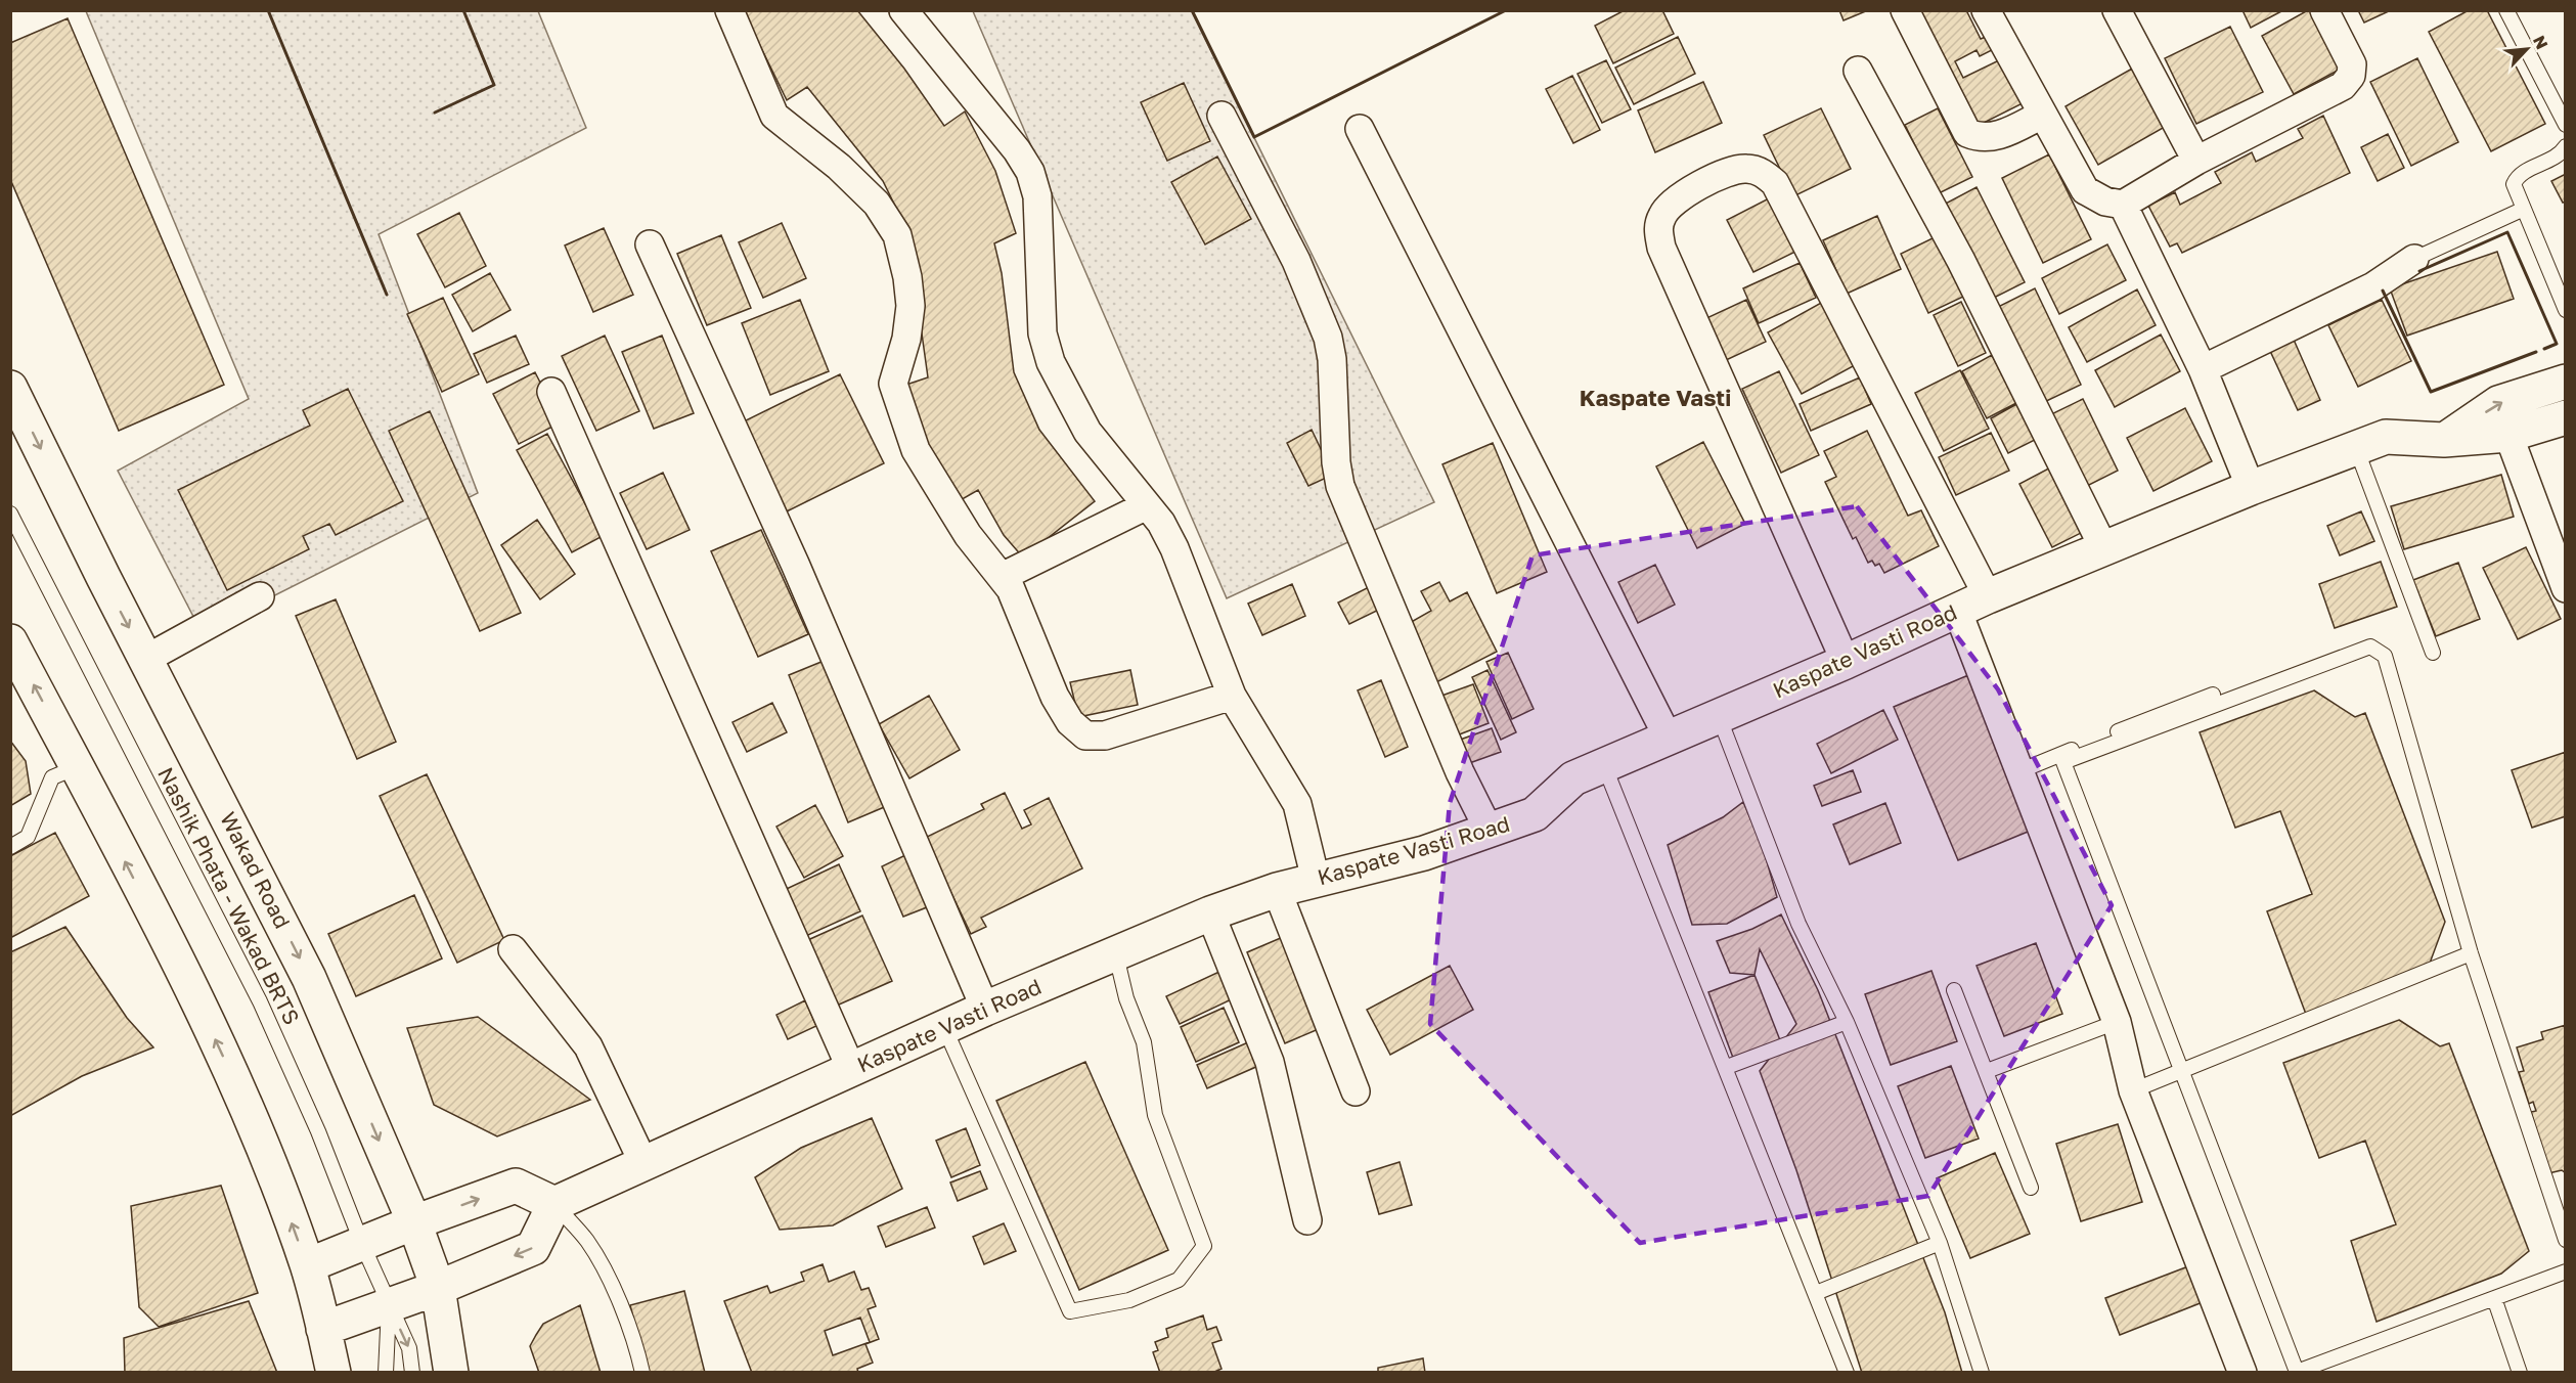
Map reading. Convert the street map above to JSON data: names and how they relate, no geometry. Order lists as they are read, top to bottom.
{
  "streets": {
    "main road": ["Kaspate Vasti Road", "Wakad Road"],
    "lane": ["Nashik Phata - Wakad BRTS"]
  },
  "districts": ["Kaspate Vasti"],
  "north": "top right"
}
